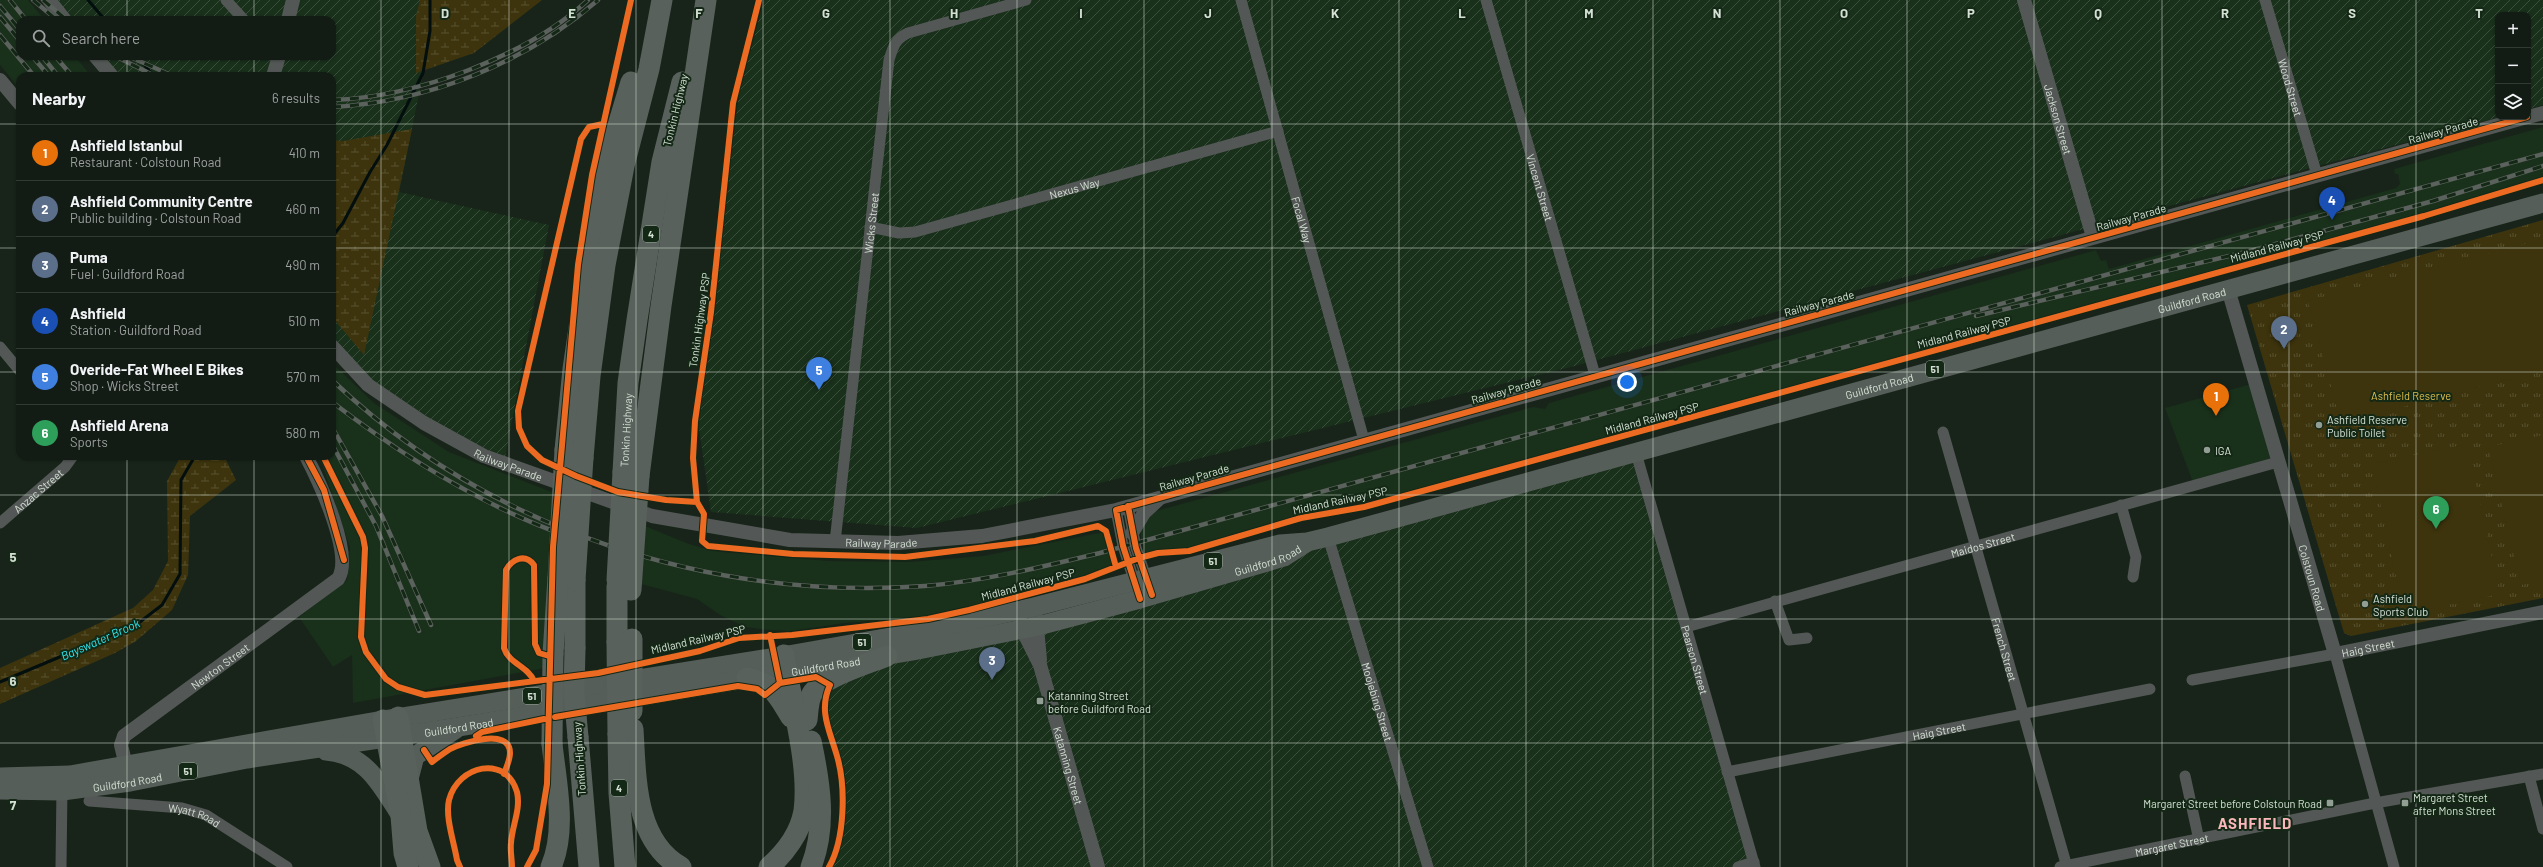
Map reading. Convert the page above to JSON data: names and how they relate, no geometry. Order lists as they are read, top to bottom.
{
  "streets": {
    "highway": [
      "Tonkin Highway",
      "4",
      "Guildford Road",
      "51"
    ],
    "street": [
      "Wood Street",
      "Jackson Street",
      "Railway Parade",
      "Nexus Way",
      "Vincent Street",
      "Focal Way",
      "Wicks Street",
      "Anzac Street",
      "Maidos Street",
      "Colstoun Road",
      "Haig Street",
      "French Street",
      "Pearson Street",
      "Newton Street",
      "Moojebing Street",
      "Katanning Street",
      "Wyatt Road",
      "Margaret Street"
    ],
    "cycle path": ["Midland Railway PSP", "Tonkin Highway PSP"]
  },
  "crossings": [
    ["Wood Street", "Railway Parade"],
    ["Jackson Street", "Railway Parade"],
    ["Railway Parade", "Vincent Street"],
    ["Railway Parade", "Focal Way"],
    ["Railway Parade", "Wicks Street"],
    ["Nexus Way", "Focal Way"],
    ["Nexus Way", "Wicks Street"],
    ["Guildford Road", "Colstoun Road"],
    ["Guildford Road", "Pearson Street"],
    ["Guildford Road", "Newton Street"],
    ["Guildford Road", "Moojebing Street"],
    ["Guildford Road", "Katanning Street"],
    ["Maidos Street", "Colstoun Road"],
    ["Maidos Street", "French Street"],
    ["Maidos Street", "Pearson Street"],
    ["Colstoun Road", "Haig Street"],
    ["Colstoun Road", "Margaret Street"],
    ["Haig Street", "French Street"],
    ["Haig Street", "Pearson Street"],
    ["French Street", "Margaret Street"]
  ],
  "districts": ["ASHFIELD"],
  "water": ["Bayswater Brook"],
  "parks": ["Ashfield Reserve"],
  "places": {
    "other": ["Ashfield Reserve Public Toilet", "IGA", "Ashfield Sports Club"],
    "transit": ["Katanning Street before Guildford Road", "Margaret Street before Colstoun Road", "Margaret Street after Mons Street"]
  },
  "page": {
    "map_buttons": ["+", "−"],
    "search": "Search here",
    "heading": ["Nearby", "6 results"],
    "list": [
      {
        "mark": "1",
        "name": "Ashfield Istanbul",
        "note": "Restaurant · Colstoun Road",
        "value": "410 m"
      },
      {
        "mark": "2",
        "name": "Ashfield Community Centre",
        "note": "Public building · Colstoun Road",
        "value": "460 m"
      },
      {
        "mark": "3",
        "name": "Puma",
        "note": "Fuel · Guildford Road",
        "value": "490 m"
      },
      {
        "mark": "4",
        "name": "Ashfield",
        "note": "Station · Guildford Road",
        "value": "510 m"
      },
      {
        "mark": "5",
        "name": "Overide-Fat Wheel E Bikes",
        "note": "Shop · Wicks Street",
        "value": "570 m"
      },
      {
        "mark": "6",
        "name": "Ashfield Arena",
        "note": "Sports",
        "value": "580 m"
      }
    ],
    "pins": [
      "4",
      "2",
      "5",
      "1",
      "6",
      "3"
    ]
  },
  "grid": {
    "columns": [
      "D",
      "E",
      "F",
      "G",
      "H",
      "I",
      "J",
      "K",
      "L",
      "M",
      "N",
      "O",
      "P",
      "Q",
      "R",
      "S",
      "T"
    ],
    "rows": ["5", "6", "7"]
  }
}
